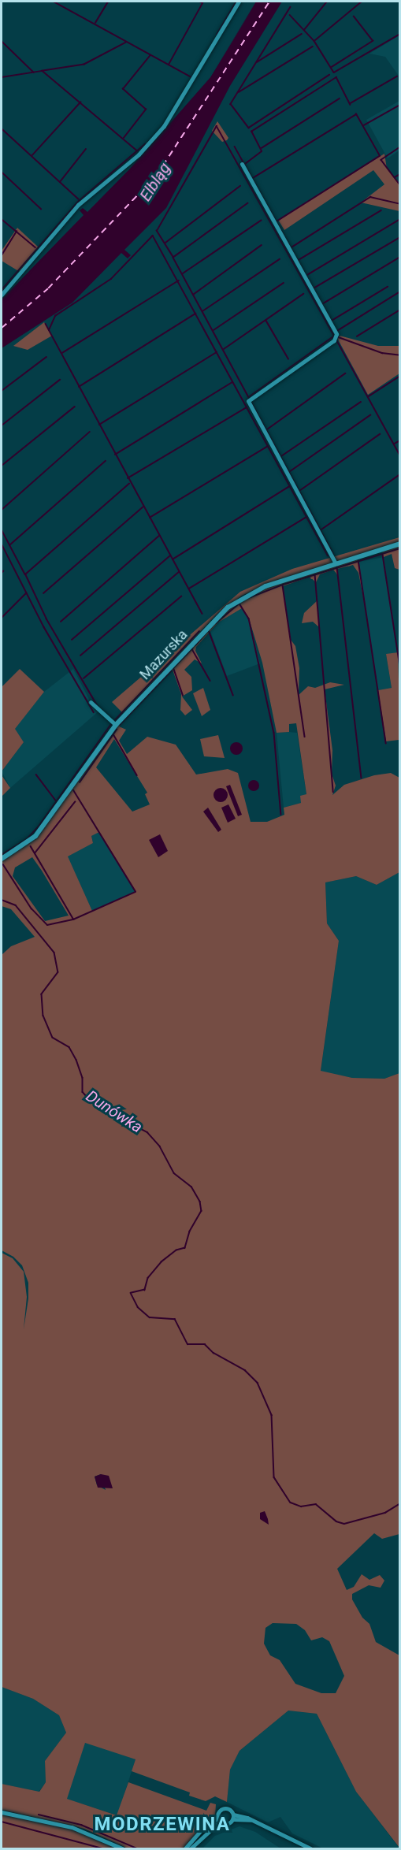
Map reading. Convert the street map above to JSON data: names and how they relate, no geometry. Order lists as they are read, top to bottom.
{
  "streets": {
    "main road": ["Mazurska"]
  },
  "districts": ["MODRZEWINA"],
  "water": ["Elbląg", "Dunówka"]
}
